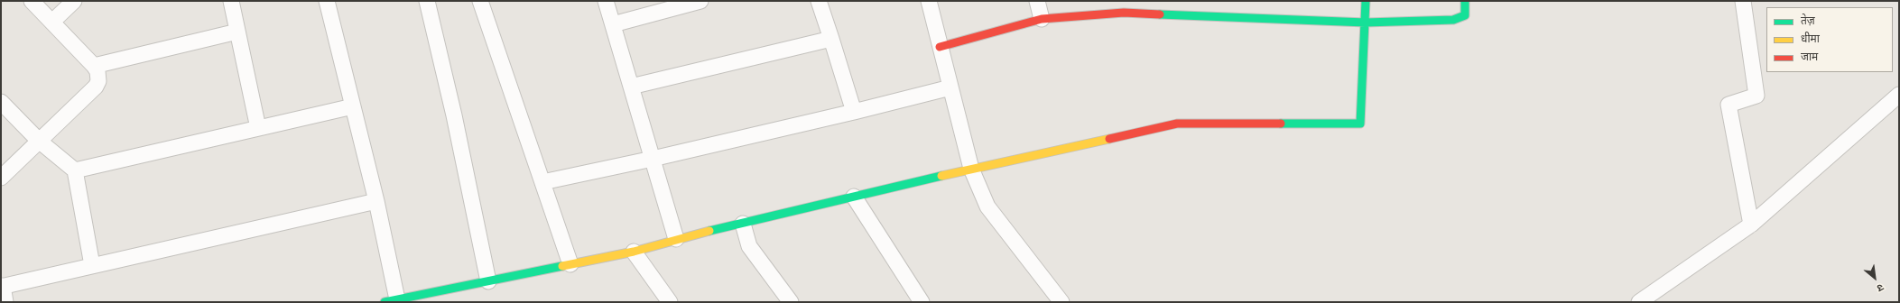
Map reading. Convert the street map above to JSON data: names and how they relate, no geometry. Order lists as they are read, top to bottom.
{
  "legend": ["तेज़", "धीमा", "जाम"],
  "north": "bottom right"
}
